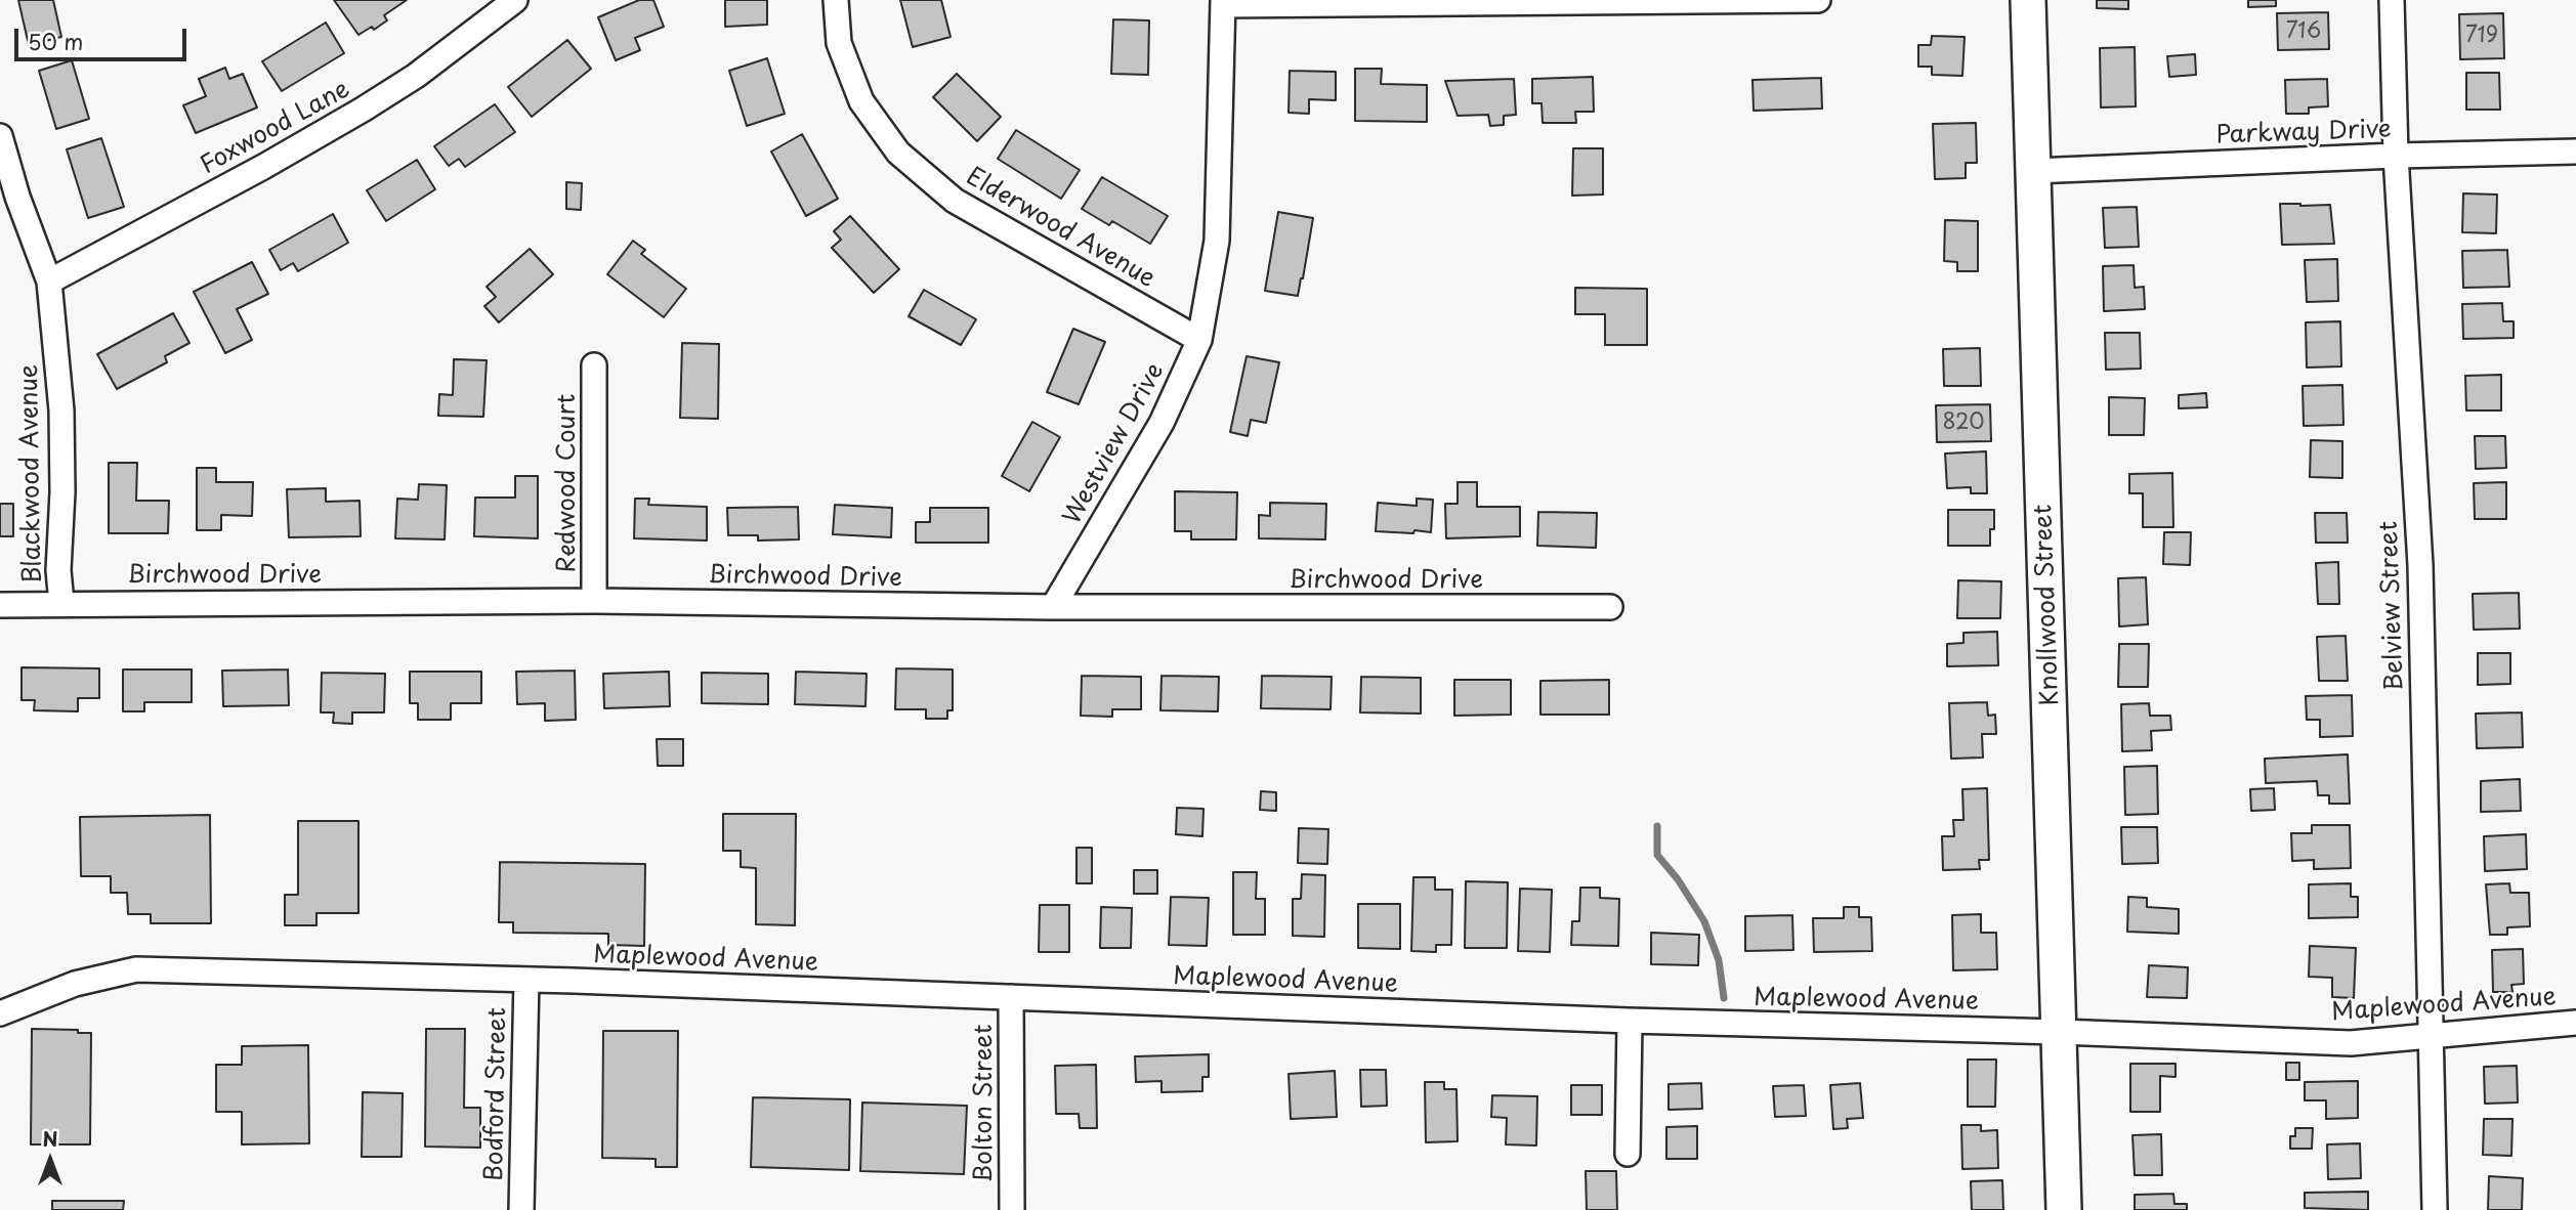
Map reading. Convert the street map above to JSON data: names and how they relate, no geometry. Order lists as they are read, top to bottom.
{
  "streets": {
    "main road": ["Knollwood Street"],
    "street": [
      "Foxwood Lane",
      "Parkway Drive",
      "Elderwood Avenue",
      "Westview Drive",
      "Blackwood Avenue",
      "Redwood Court",
      "Birchwood Drive",
      "Belview Street",
      "Maplewood Avenue",
      "Bodford Street",
      "Bolton Street"
    ]
  },
  "crossings": [
    ["Foxwood Lane", "Blackwood Avenue"],
    ["Parkway Drive", "Knollwood Street"],
    ["Parkway Drive", "Belview Street"],
    ["Elderwood Avenue", "Westview Drive"],
    ["Westview Drive", "Birchwood Drive"],
    ["Blackwood Avenue", "Birchwood Drive"],
    ["Redwood Court", "Birchwood Drive"],
    ["Knollwood Street", "Maplewood Avenue"],
    ["Belview Street", "Maplewood Avenue"],
    ["Maplewood Avenue", "Bodford Street"],
    ["Maplewood Avenue", "Bolton Street"]
  ],
  "house_numbers": ["716", "719", "820"],
  "scale_bar": "50 m",
  "north": "top"
}
